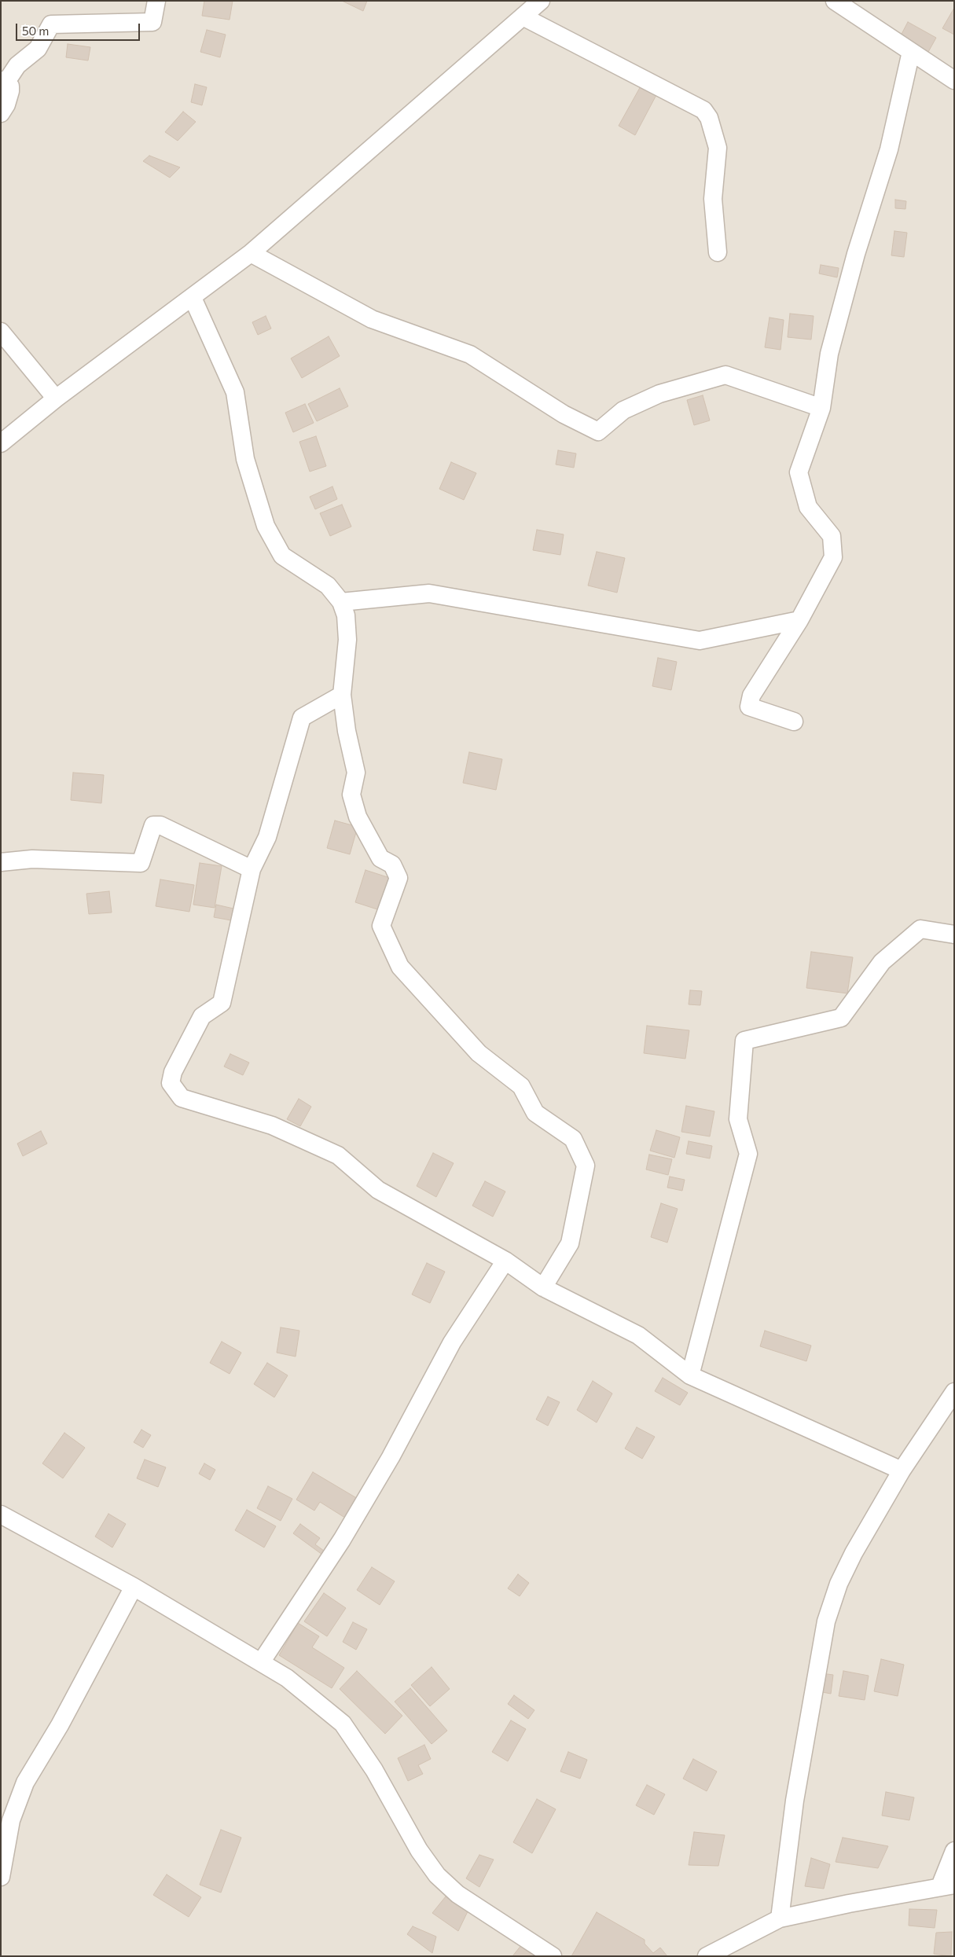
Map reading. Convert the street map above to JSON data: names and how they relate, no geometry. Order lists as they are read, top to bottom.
{
  "scale_bar": "50 m"
}
